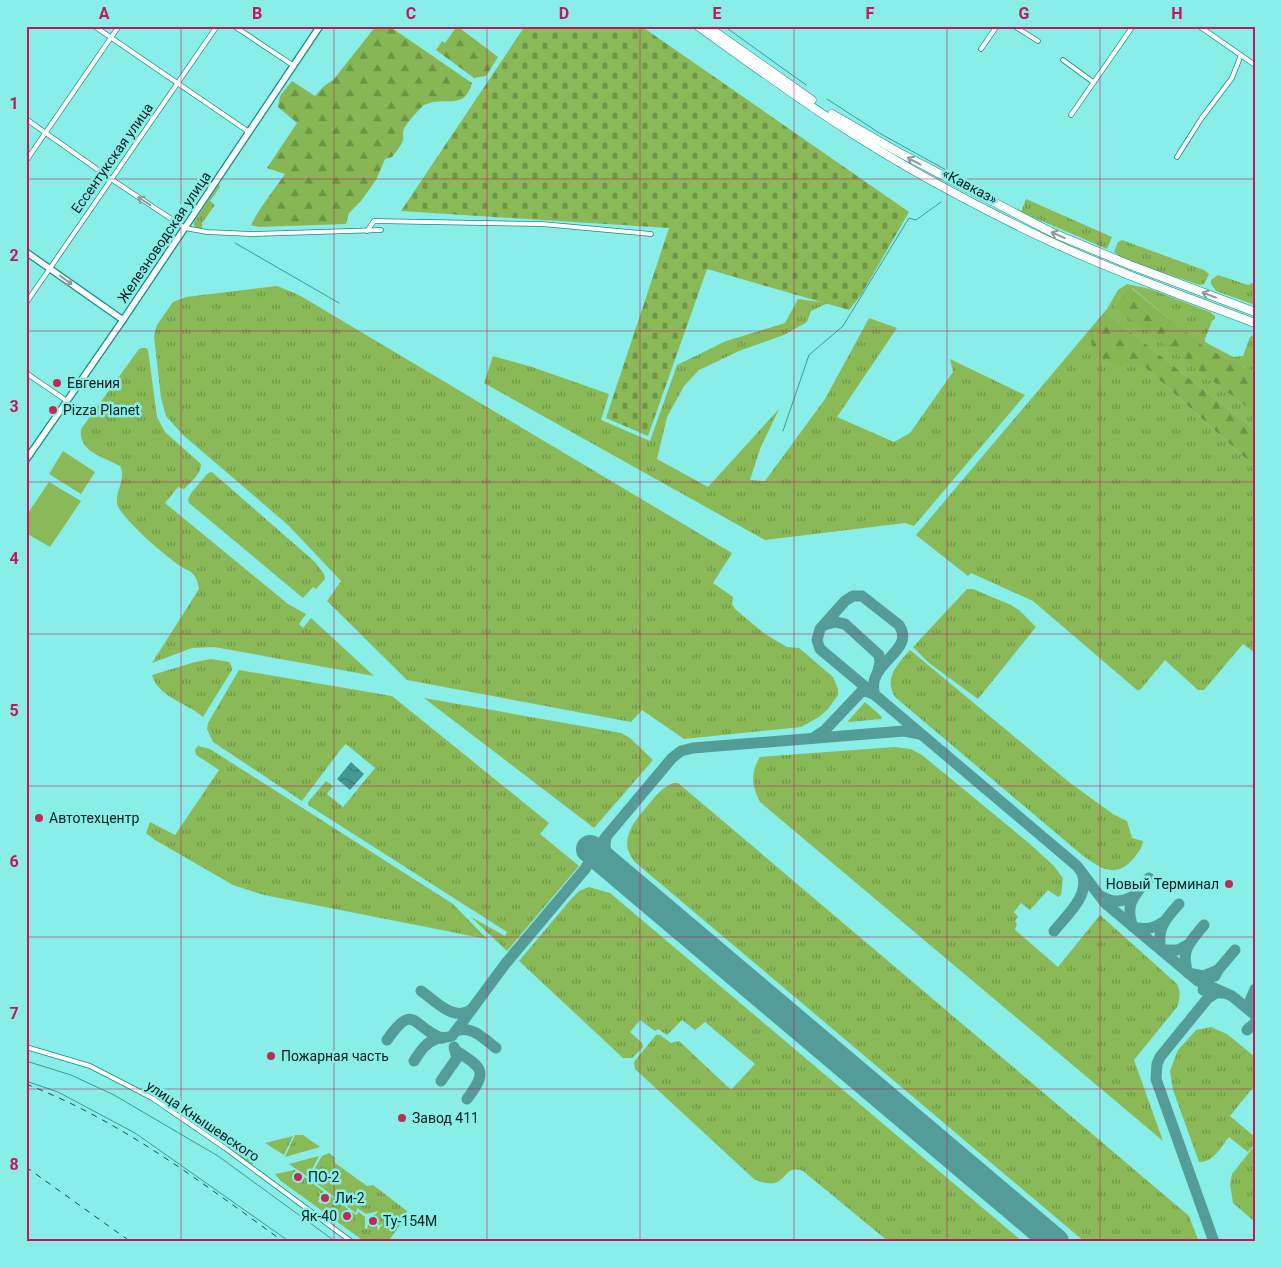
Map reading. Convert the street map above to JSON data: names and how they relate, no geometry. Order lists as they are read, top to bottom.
{
  "streets": {
    "highway": ["«Кавказ»"],
    "main road": ["Железноводская улица"],
    "street": ["Ессентукская улица", "улица Кнышевского"]
  },
  "places": [
    "Евгения",
    "Pizza Planet",
    "Автотехцентр",
    "Новый Терминал",
    "Пожарная часть",
    "Завод 411",
    "ПО-2",
    "Ли-2",
    "Як-40",
    "Ту-154М"
  ],
  "grid": {
    "columns": [
      "A",
      "B",
      "C",
      "D",
      "E",
      "F",
      "G",
      "H"
    ],
    "rows": [
      "1",
      "2",
      "3",
      "4",
      "5",
      "6",
      "7",
      "8"
    ]
  }
}
